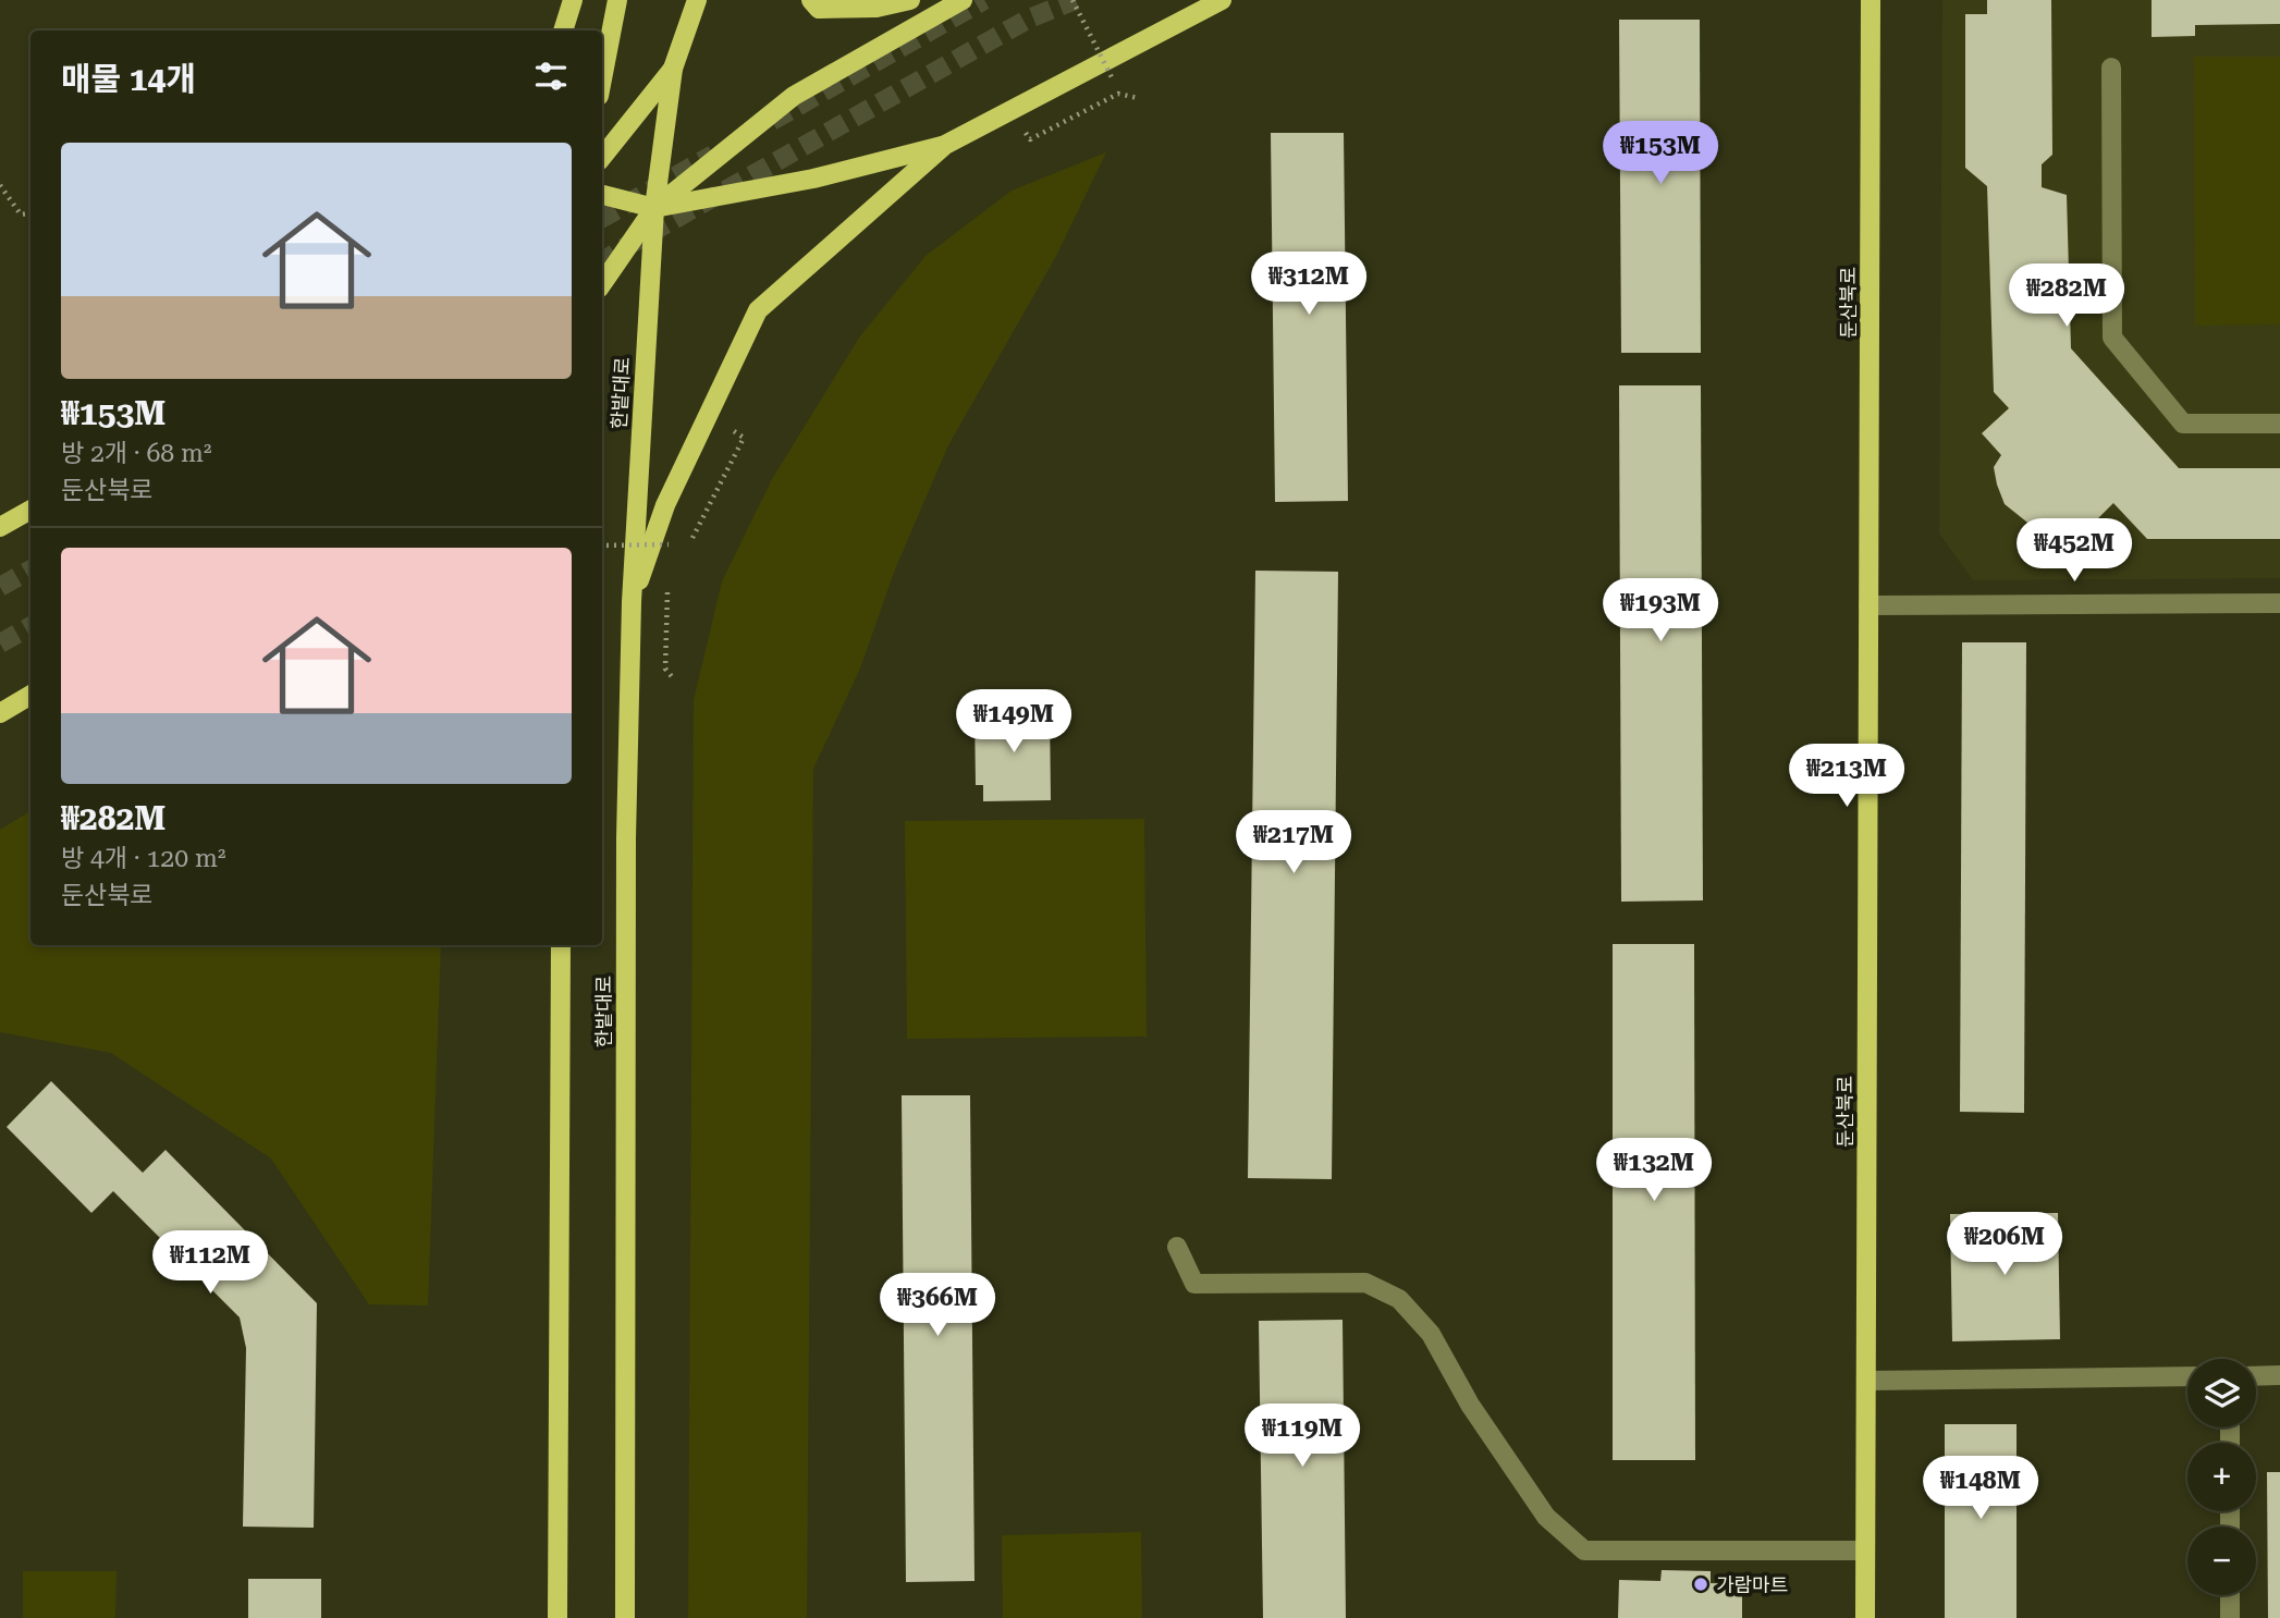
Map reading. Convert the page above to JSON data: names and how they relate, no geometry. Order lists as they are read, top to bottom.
{
  "streets": {
    "main road": ["둔산북로", "한밭대로"]
  },
  "places": ["가람마트"],
  "page": {
    "heading": "매물 14개",
    "price": [
      "₩153M",
      "₩312M",
      "₩282M",
      "₩452M",
      "₩193M",
      "₩149M",
      "₩213M",
      "₩217M",
      "₩132M",
      "₩206M",
      "₩112M",
      "₩366M",
      "₩119M",
      "₩148M"
    ],
    "list": [
      {
        "name": "₩153M",
        "note": "방 2개 · 68 m² · 둔산북로"
      },
      {
        "name": "₩282M",
        "note": "방 4개 · 120 m² · 둔산북로"
      }
    ],
    "map_buttons": ["+", "−"]
  }
}
